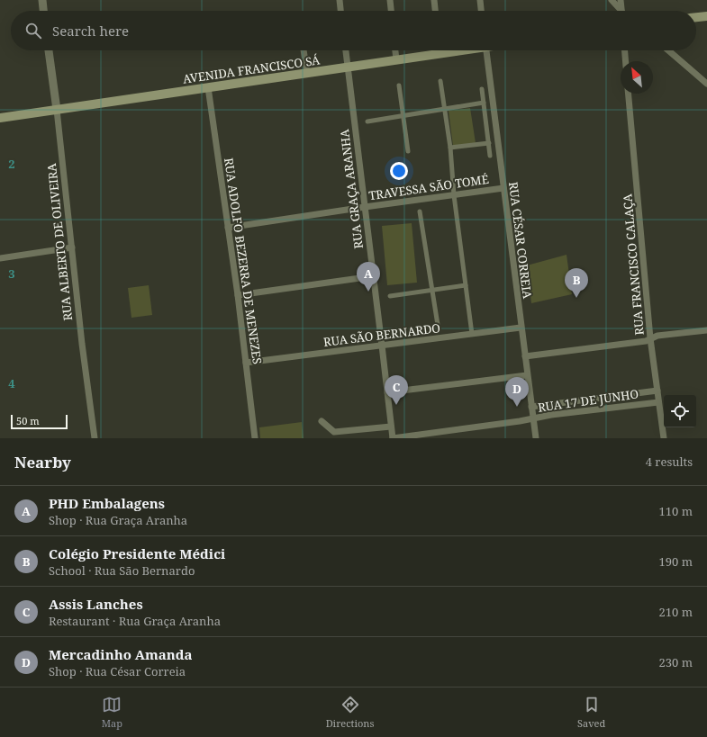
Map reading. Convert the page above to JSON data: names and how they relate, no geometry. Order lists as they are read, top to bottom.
{
  "streets": {
    "main road": ["AVENIDA FRANCISCO SÁ"],
    "street": [
      "TRAVESSA SÃO TOMÉ",
      "RUA GRAÇA ARANHA",
      "RUA CÉSAR CORREIA",
      "RUA ALBERTO DE OLIVEIRA",
      "RUA ADOLFO BEZERRA DE MENEZES",
      "RUA FRANCISCO CALAÇA",
      "RUA SÃO BERNARDO",
      "RUA 17 DE JUNHO"
    ]
  },
  "crossings": [
    ["AVENIDA FRANCISCO SÁ", "RUA GRAÇA ARANHA"],
    ["AVENIDA FRANCISCO SÁ", "RUA ALBERTO DE OLIVEIRA"],
    ["AVENIDA FRANCISCO SÁ", "RUA ADOLFO BEZERRA DE MENEZES"],
    ["TRAVESSA SÃO TOMÉ", "RUA GRAÇA ARANHA"],
    ["TRAVESSA SÃO TOMÉ", "RUA CÉSAR CORREIA"],
    ["TRAVESSA SÃO TOMÉ", "RUA ADOLFO BEZERRA DE MENEZES"],
    ["RUA GRAÇA ARANHA", "RUA SÃO BERNARDO"],
    ["RUA GRAÇA ARANHA", "RUA 17 DE JUNHO"],
    ["RUA CÉSAR CORREIA", "RUA SÃO BERNARDO"],
    ["RUA CÉSAR CORREIA", "RUA 17 DE JUNHO"],
    ["RUA ADOLFO BEZERRA DE MENEZES", "RUA SÃO BERNARDO"],
    ["RUA FRANCISCO CALAÇA", "RUA 17 DE JUNHO"]
  ],
  "scale_bar": "50 m",
  "north": "top left",
  "page": {
    "search": "Search here",
    "pins": [
      "A",
      "B",
      "C",
      "D"
    ],
    "scale": "50 m",
    "heading": ["Nearby", "4 results"],
    "list": [
      {
        "mark": "A",
        "name": "PHD Embalagens",
        "note": "Shop · Rua Graça Aranha",
        "value": "110 m"
      },
      {
        "mark": "B",
        "name": "Colégio Presidente Médici",
        "note": "School · Rua São Bernardo",
        "value": "190 m"
      },
      {
        "mark": "C",
        "name": "Assis Lanches",
        "note": "Restaurant · Rua Graça Aranha",
        "value": "210 m"
      },
      {
        "mark": "D",
        "name": "Mercadinho Amanda",
        "note": "Shop · Rua César Correia",
        "value": "230 m"
      }
    ],
    "nav": ["Map", "Directions", "Saved"]
  },
  "grid": {
    "rows": ["2", "3", "4"]
  }
}
